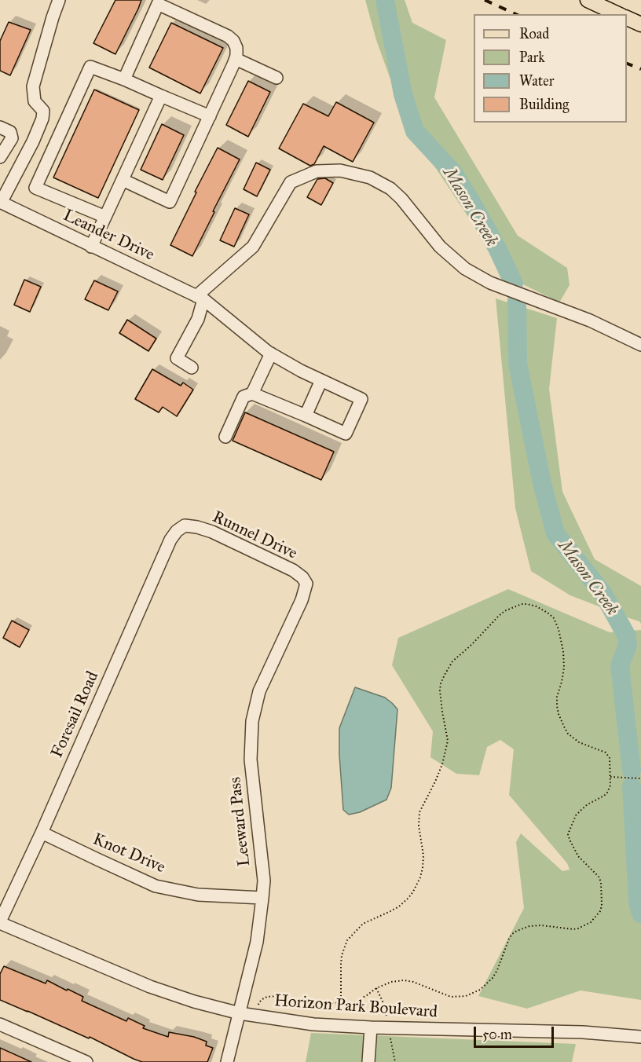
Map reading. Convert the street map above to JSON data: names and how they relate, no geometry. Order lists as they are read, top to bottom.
{
  "streets": {
    "street": [
      "Leander Drive",
      "Runnel Drive",
      "Foresail Road",
      "Leeward Pass",
      "Knot Drive",
      "Horizon Park Boulevard"
    ]
  },
  "crossings": [
    ["Runnel Drive", "Foresail Road"],
    ["Runnel Drive", "Leeward Pass"],
    ["Foresail Road", "Knot Drive"],
    ["Foresail Road", "Horizon Park Boulevard"],
    ["Leeward Pass", "Knot Drive"],
    ["Leeward Pass", "Horizon Park Boulevard"]
  ],
  "water": ["Mason Creek"],
  "legend": [
    "Road",
    "Park",
    "Water",
    "Building"
  ],
  "scale_bar": "50 m"
}
